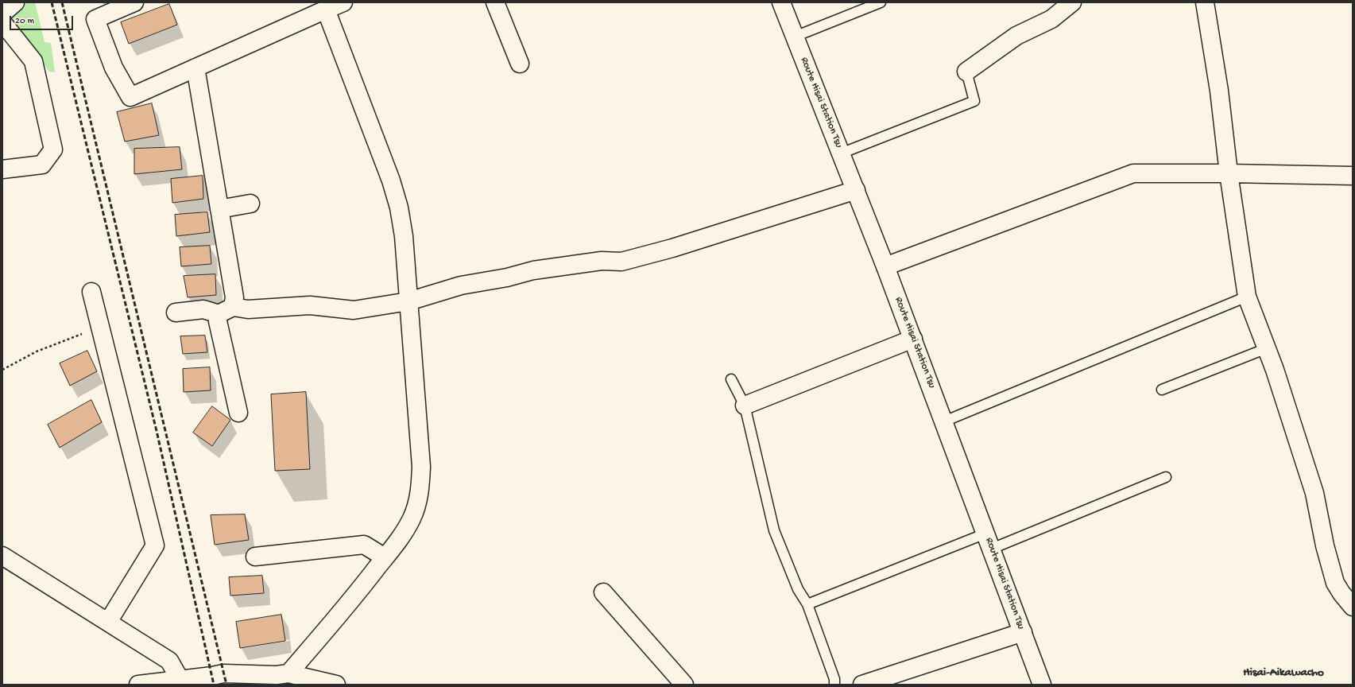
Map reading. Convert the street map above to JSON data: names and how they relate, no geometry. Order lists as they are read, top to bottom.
{
  "streets": {
    "street": ["Route Hisai Station Tsu"]
  },
  "districts": ["Hisai-Aikawacho"],
  "scale_bar": "20 m"
}
